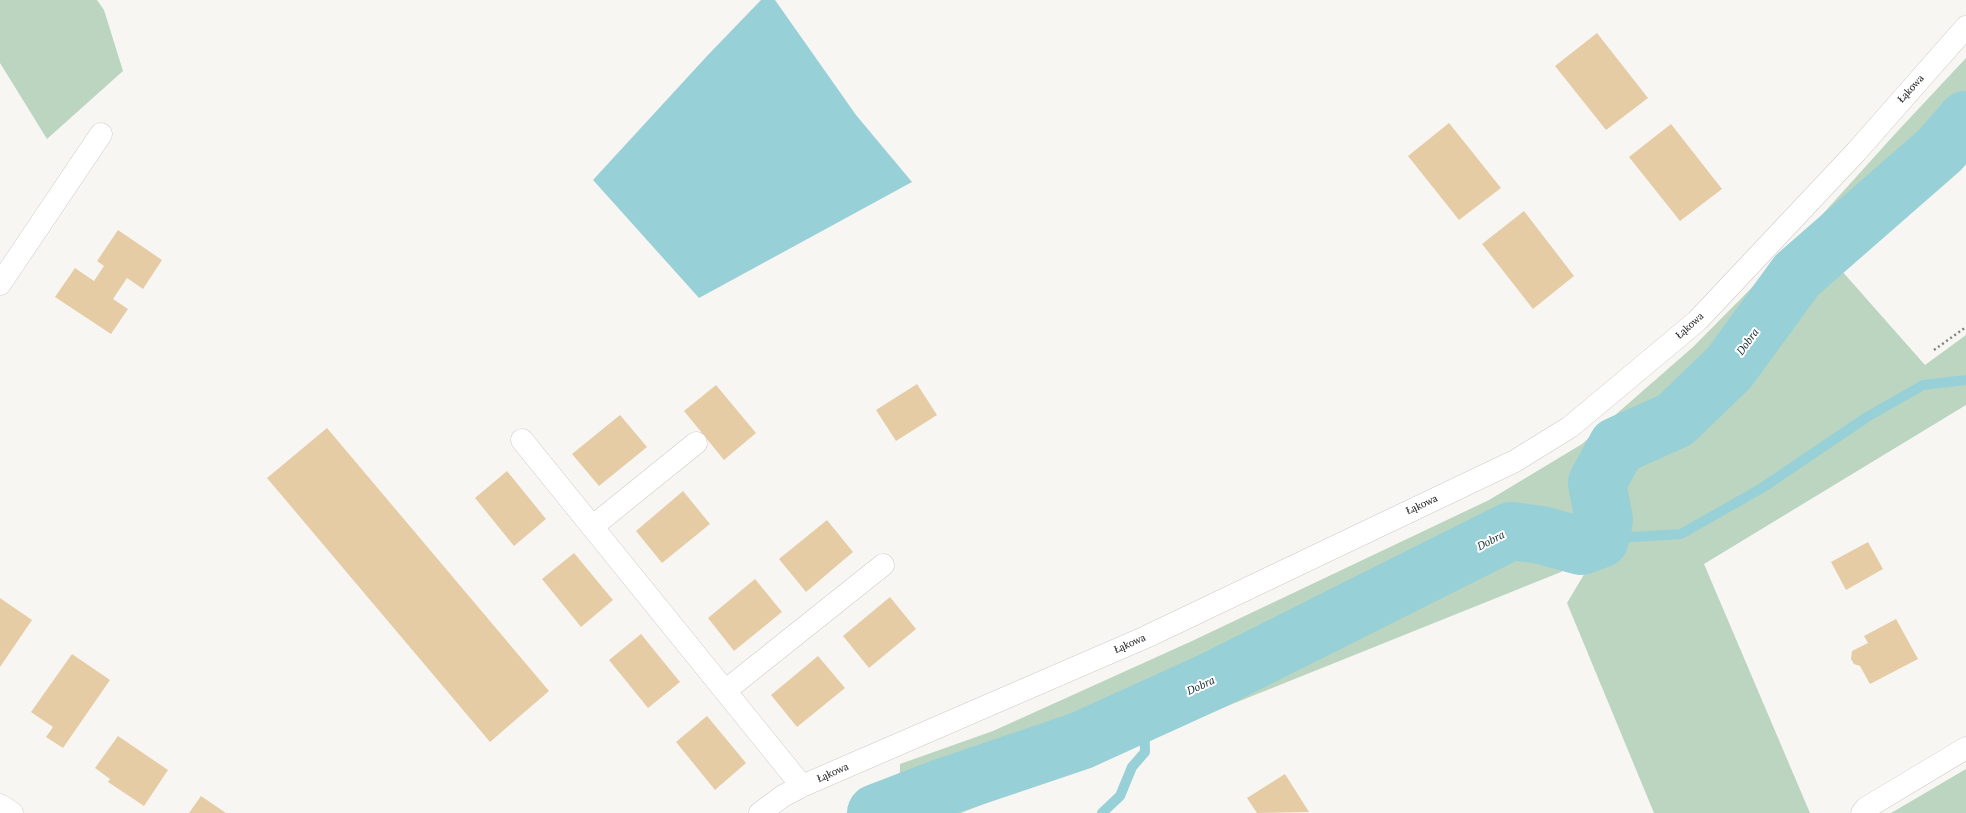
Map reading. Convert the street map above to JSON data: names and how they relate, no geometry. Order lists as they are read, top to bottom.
{
  "streets": {
    "street": ["Łąkowa"]
  },
  "water": ["Dobra"]
}
